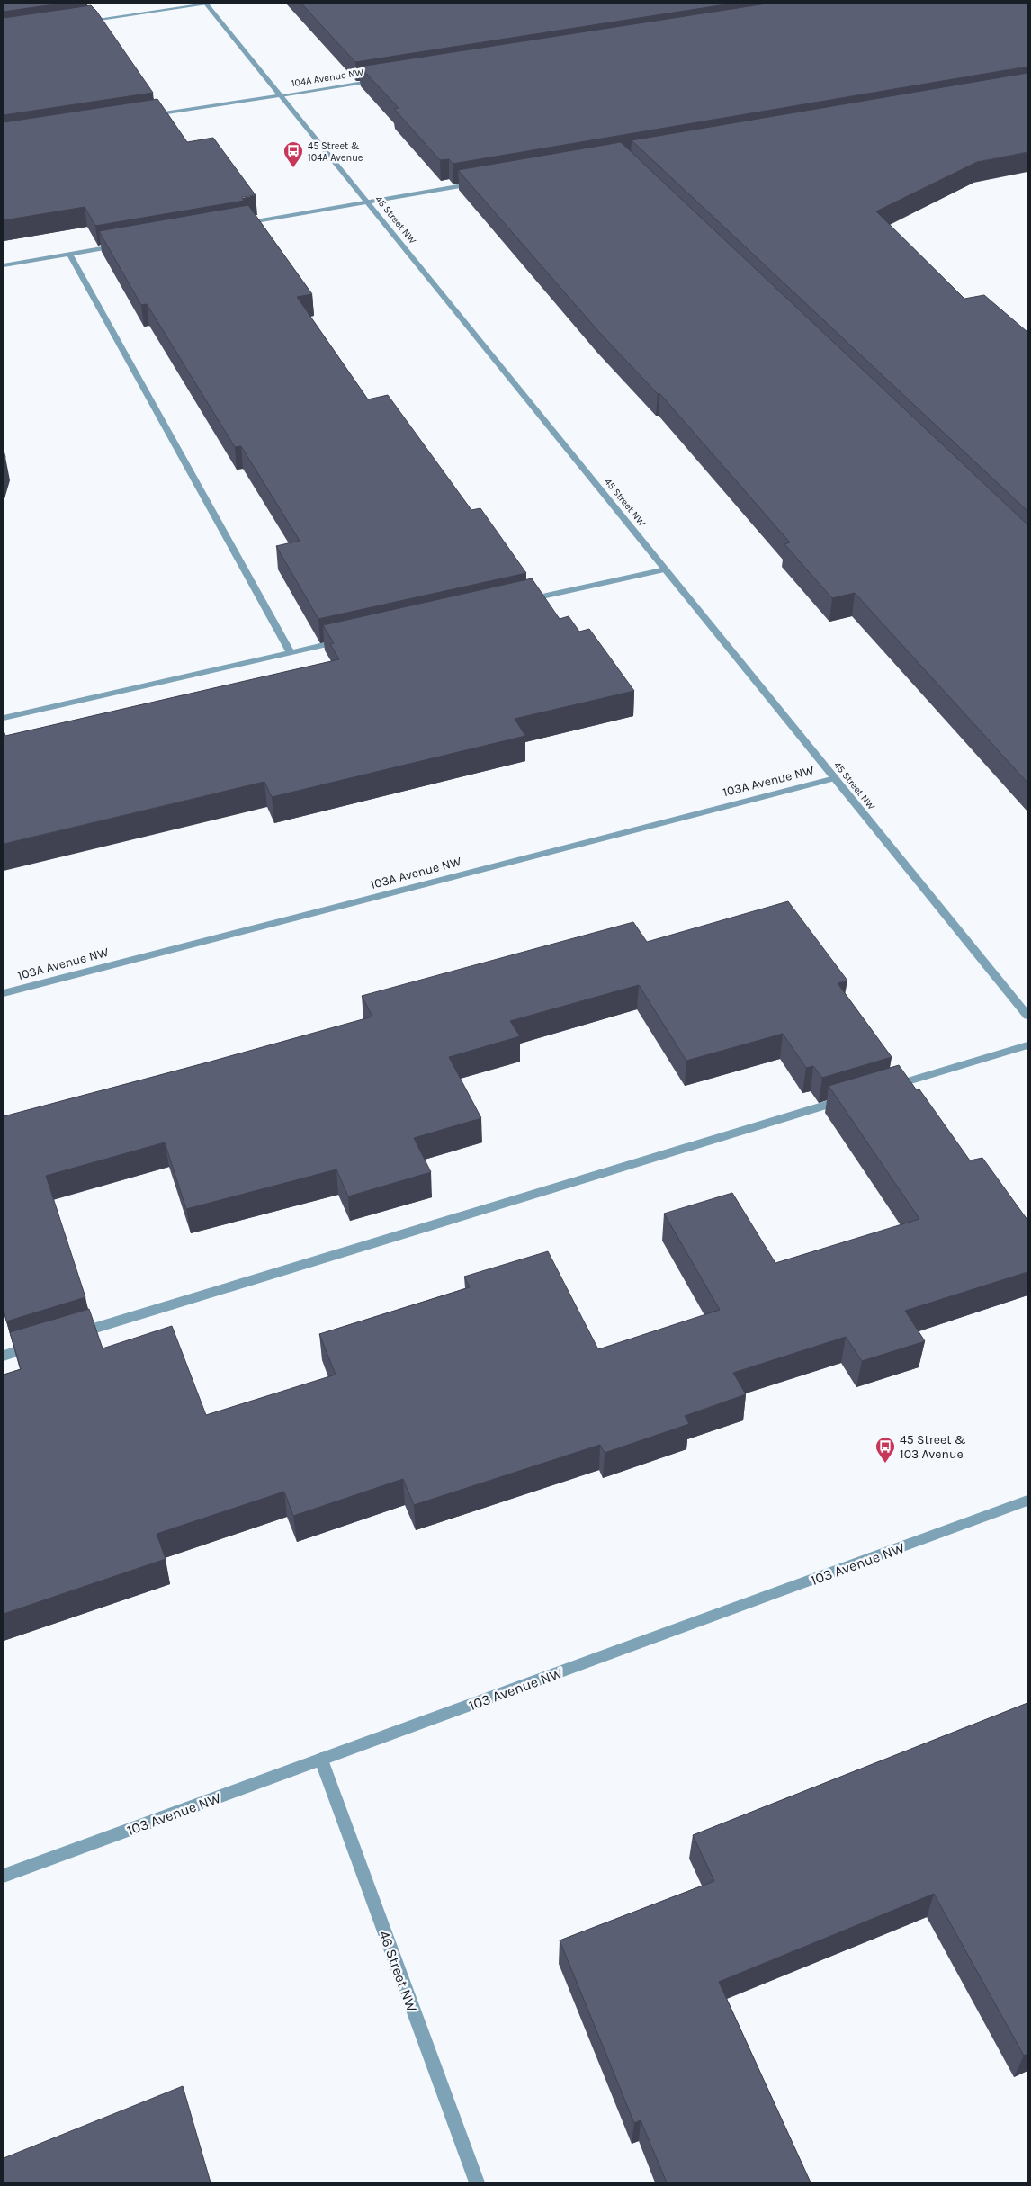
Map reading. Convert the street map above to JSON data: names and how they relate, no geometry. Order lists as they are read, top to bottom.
{
  "streets": {
    "street": [
      "104A Avenue NW",
      "45 Street NW",
      "103A Avenue NW",
      "103 Avenue NW",
      "46 Street NW"
    ]
  },
  "crossings": [
    ["104A Avenue NW", "45 Street NW"],
    ["45 Street NW", "103A Avenue NW"],
    ["103 Avenue NW", "46 Street NW"]
  ],
  "places": {
    "bus stop": ["45 Street & 104A Avenue", "45 Street & 103 Avenue"]
  }
}
